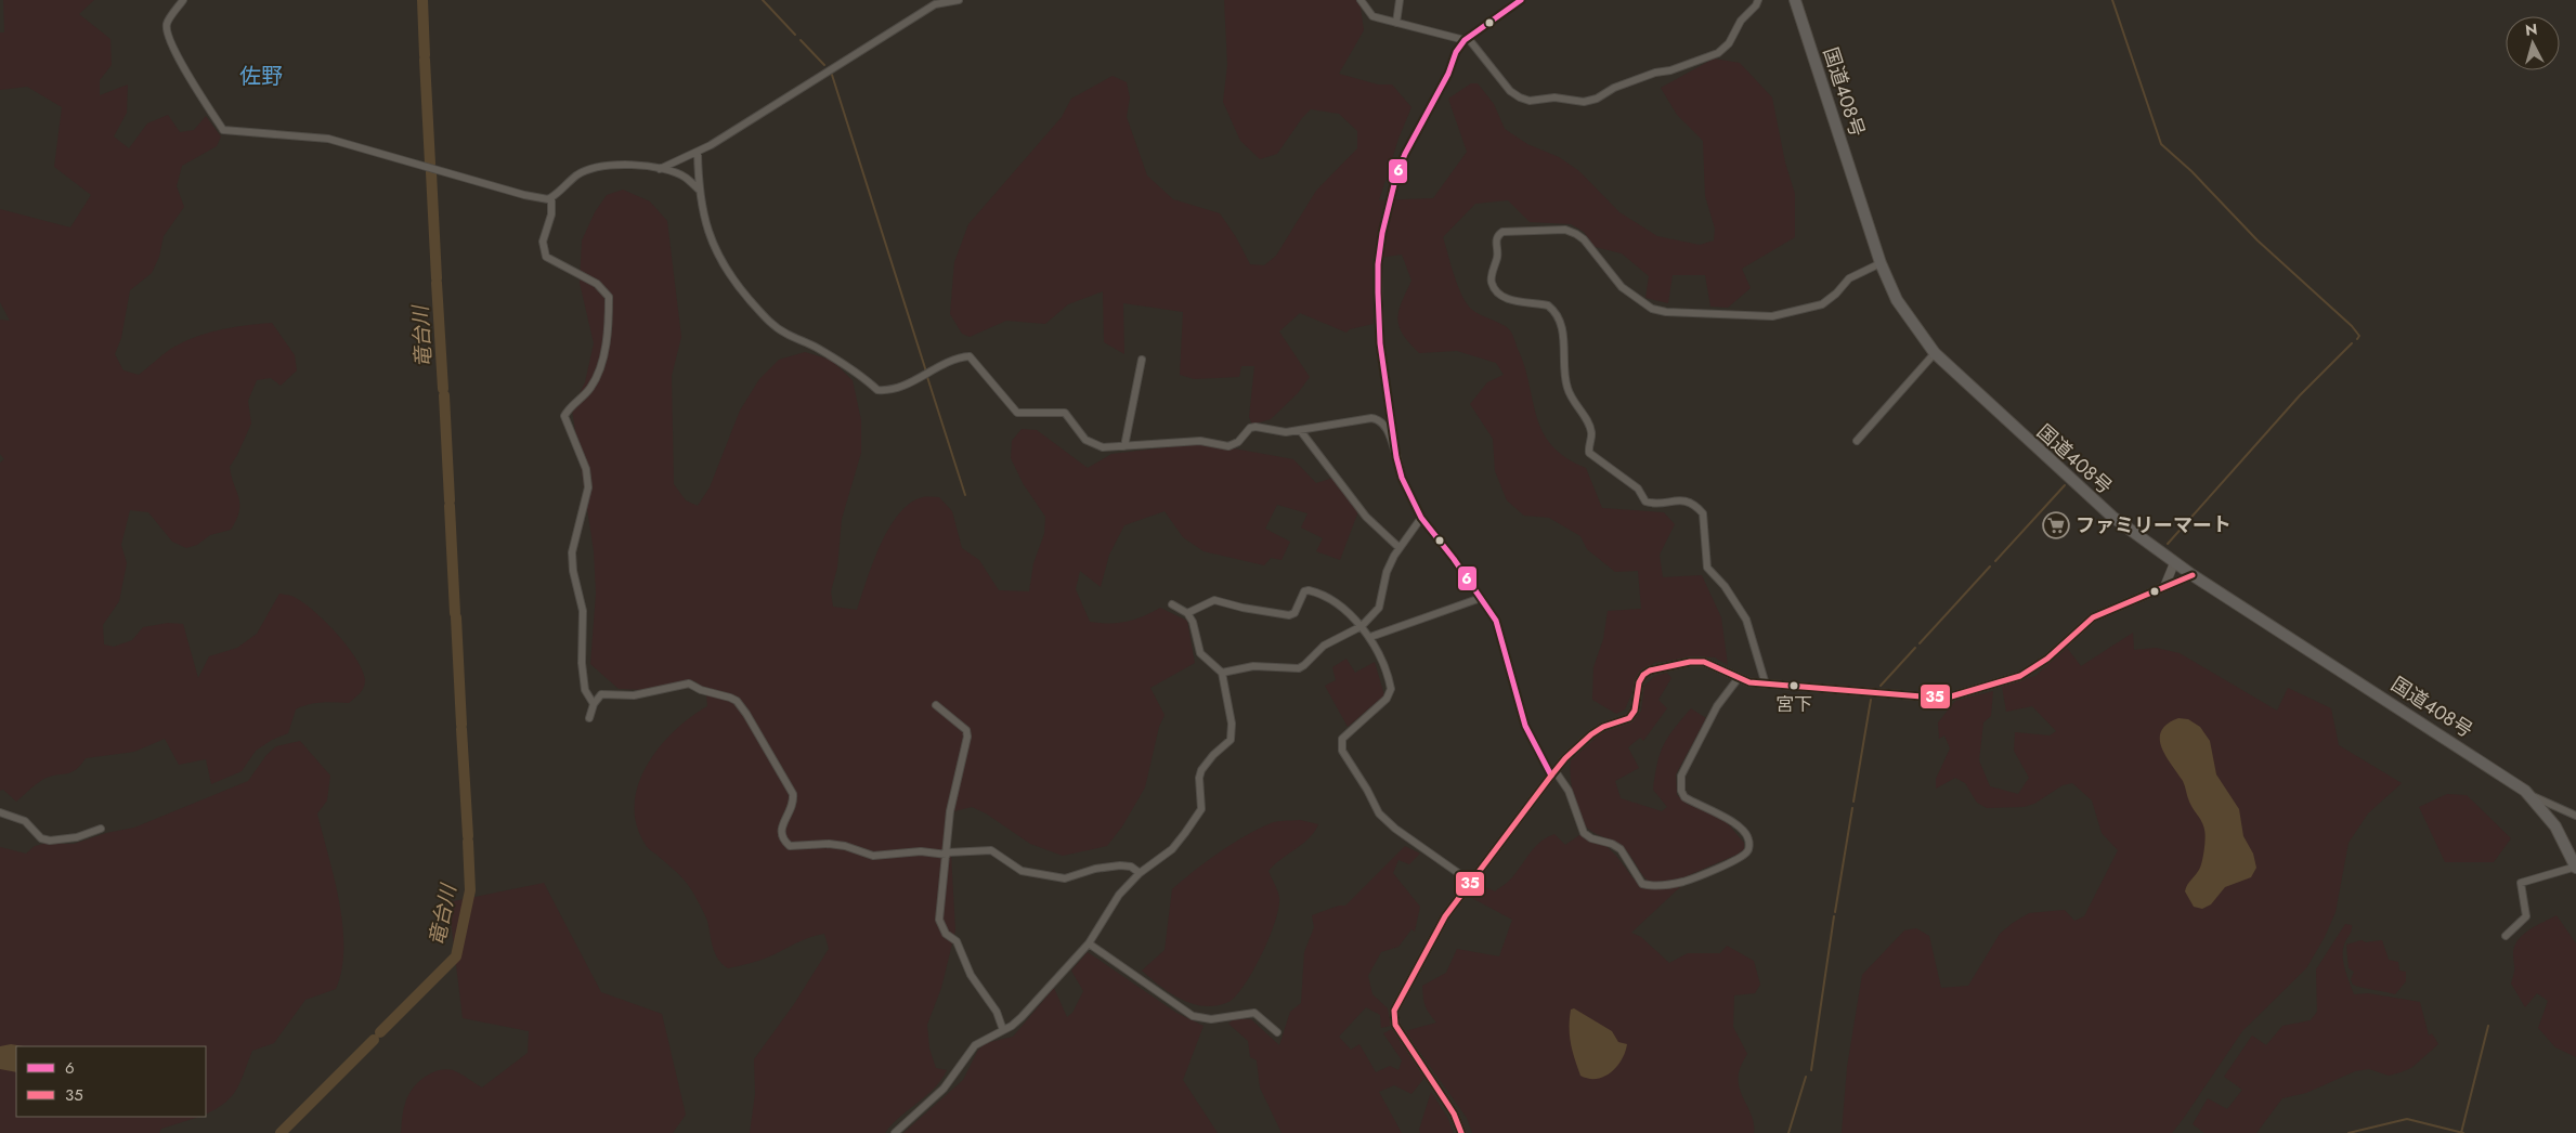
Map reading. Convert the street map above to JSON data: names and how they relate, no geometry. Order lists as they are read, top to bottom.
{
  "streets": {
    "highway": ["国道408号"]
  },
  "districts": ["佐野"],
  "water": ["竜台川"],
  "places": {
    "supermarket": ["ファミリーマート"],
    "other": ["宮下"]
  },
  "lines": ["transit line 6", "transit line 35"],
  "legend": ["6", "35"],
  "north": "top"
}
